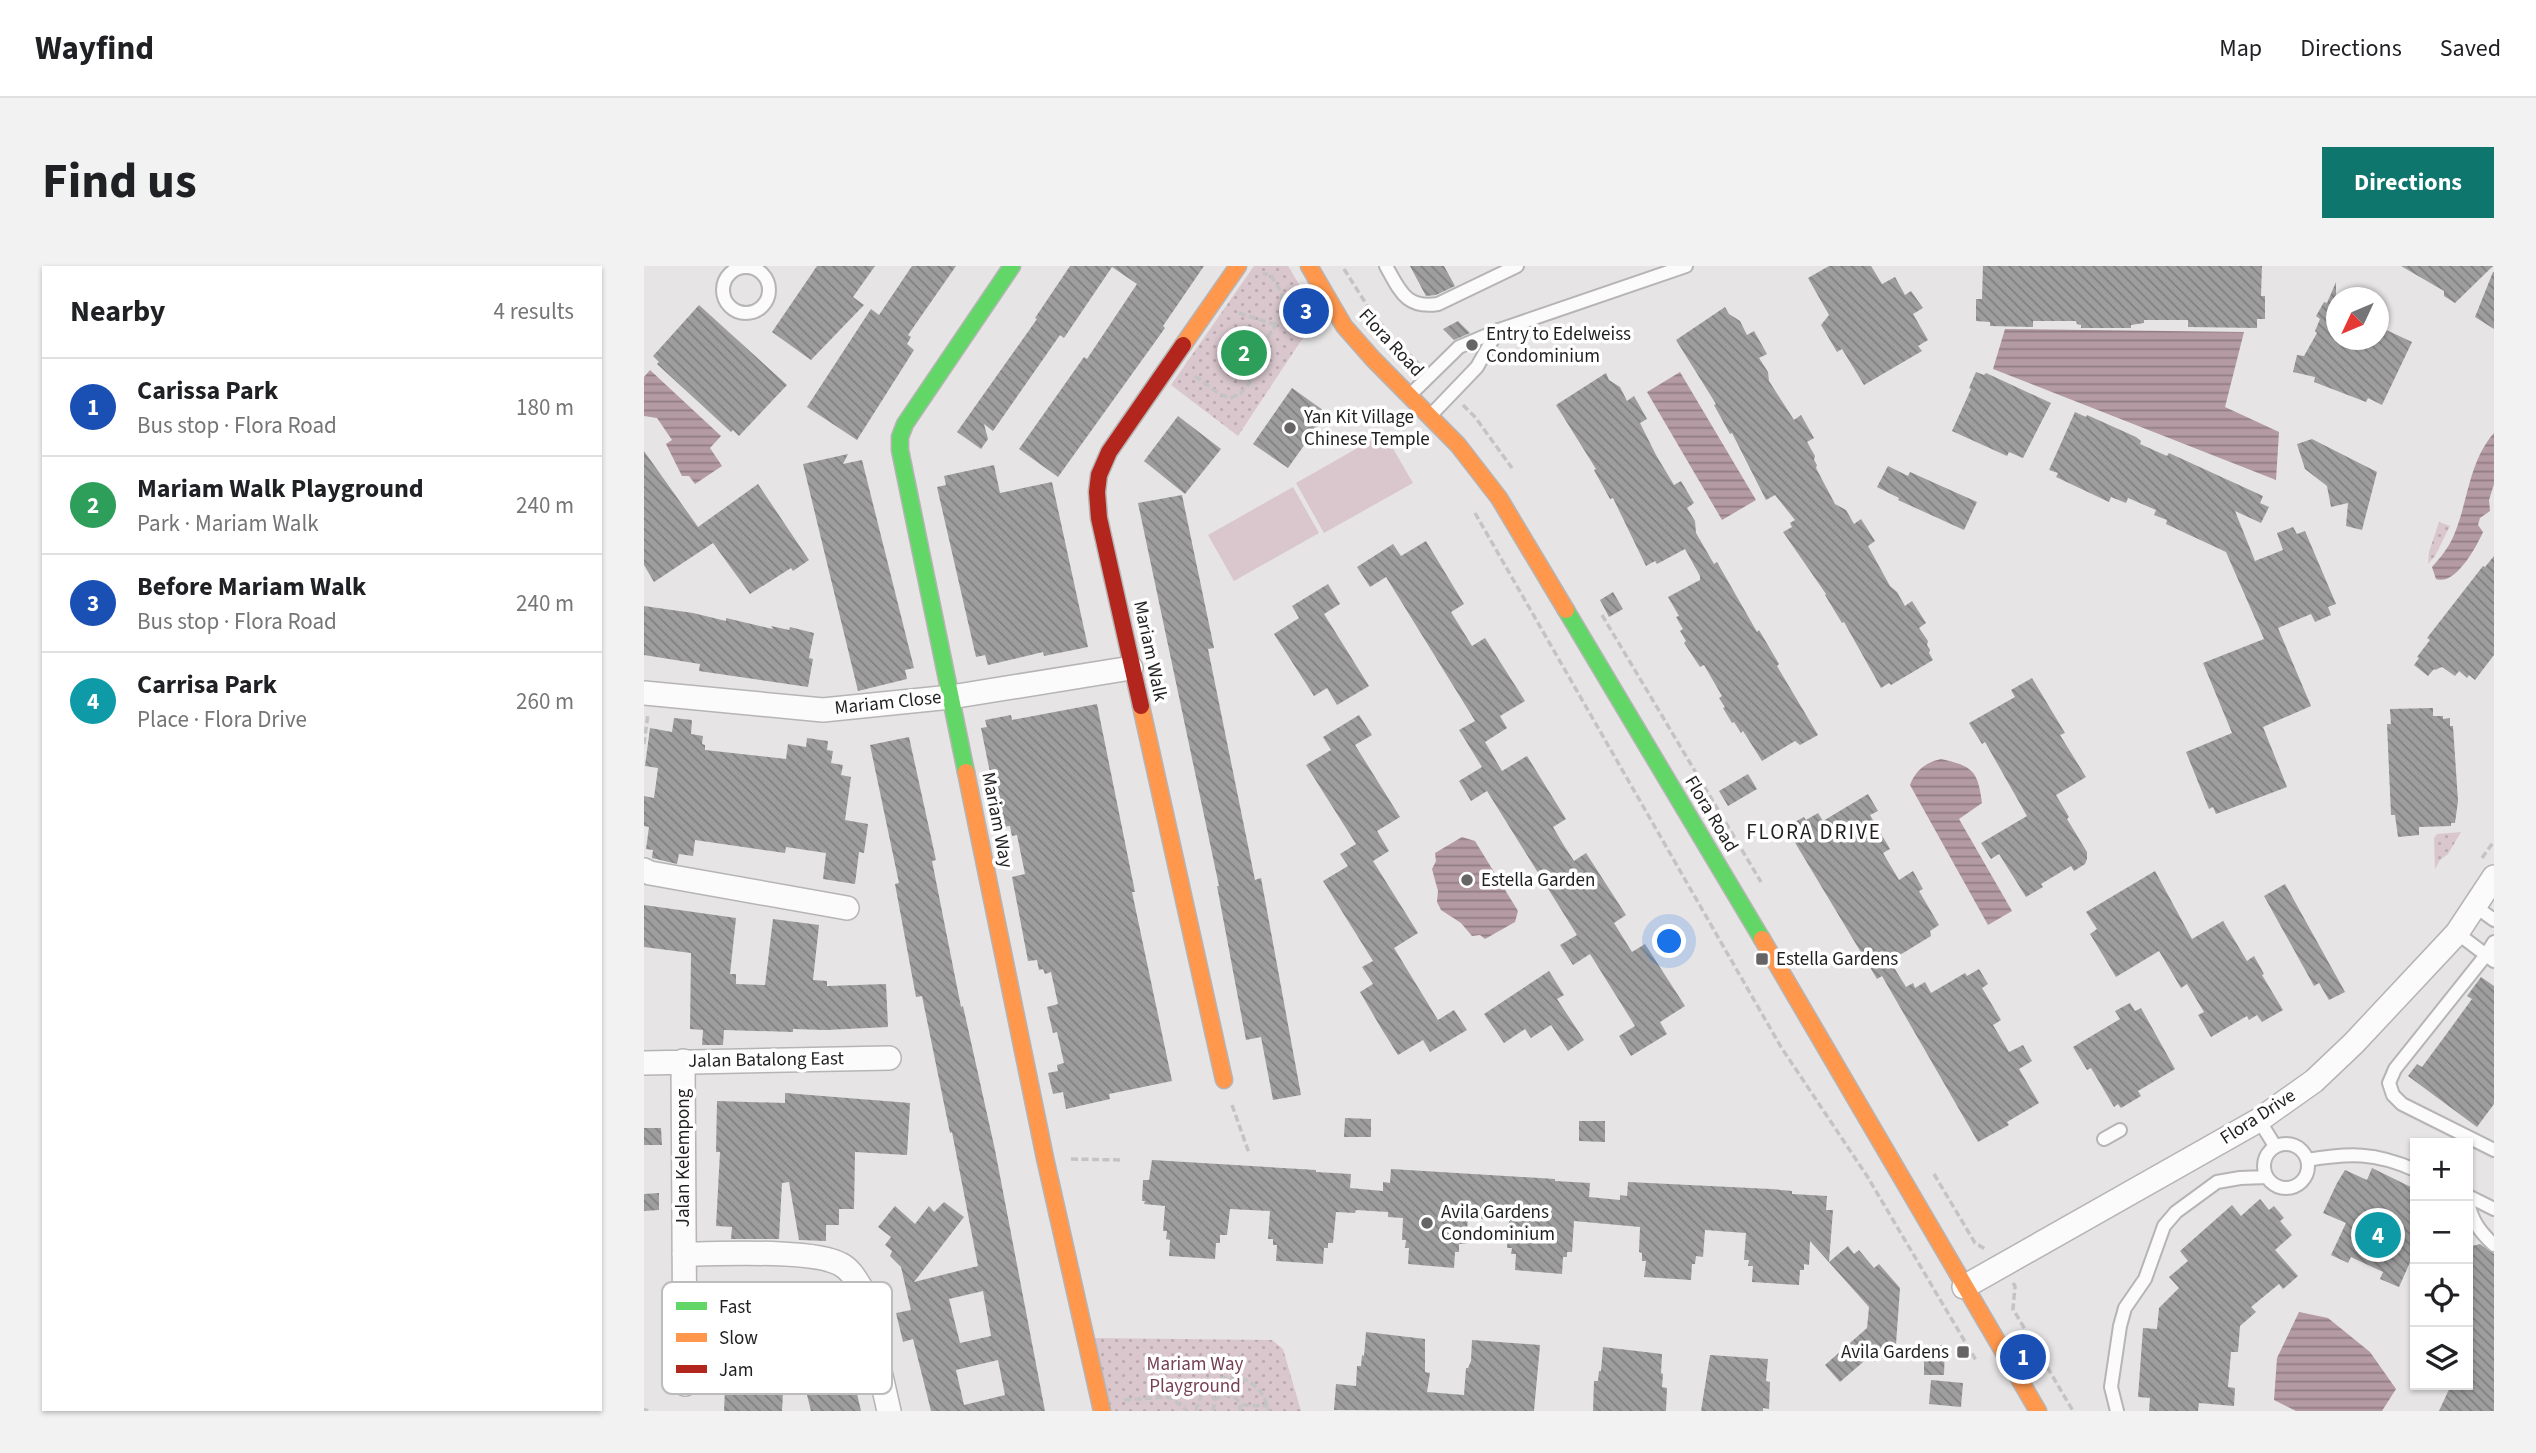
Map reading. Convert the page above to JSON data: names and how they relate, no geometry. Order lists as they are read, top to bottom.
{
  "streets": {
    "street": [
      "Flora Road",
      "Mariam Walk",
      "Mariam Close",
      "Mariam Way",
      "Jalan Batalong East",
      "Flora Drive",
      "Jalan Kelempong"
    ]
  },
  "crossings": [
    ["Flora Road", "Flora Drive"],
    ["Mariam Walk", "Mariam Close"],
    ["Mariam Close", "Mariam Way"],
    ["Jalan Batalong East", "Jalan Kelempong"]
  ],
  "districts": ["FLORA DRIVE"],
  "parks": ["Mariam Way Playground"],
  "places": {
    "other": [
      "Entry to Edelweiss Condominium",
      "Yan Kit Village Chinese Temple",
      "Estella Garden",
      "Avila Gardens Condominium"
    ],
    "transit": ["Estella Gardens", "Avila Gardens"]
  },
  "legend": ["Fast", "Slow", "Jam"],
  "north": "bottom left",
  "page": {
    "header": "Wayfind",
    "nav": ["Map", "Directions", "Saved"],
    "title": "Find us",
    "buttons": "Directions",
    "heading": ["Nearby", "4 results"],
    "pins": [
      "3",
      "2",
      "4",
      "1"
    ],
    "list": [
      {
        "mark": "1",
        "name": "Carissa Park",
        "note": "Bus stop · Flora Road",
        "value": "180 m"
      },
      {
        "mark": "2",
        "name": "Mariam Walk Playground",
        "note": "Park · Mariam Walk",
        "value": "240 m"
      },
      {
        "mark": "3",
        "name": "Before Mariam Walk",
        "note": "Bus stop · Flora Road",
        "value": "240 m"
      },
      {
        "mark": "4",
        "name": "Carrisa Park",
        "note": "Place · Flora Drive",
        "value": "260 m"
      }
    ],
    "map_buttons": ["+", "−"]
  }
}
